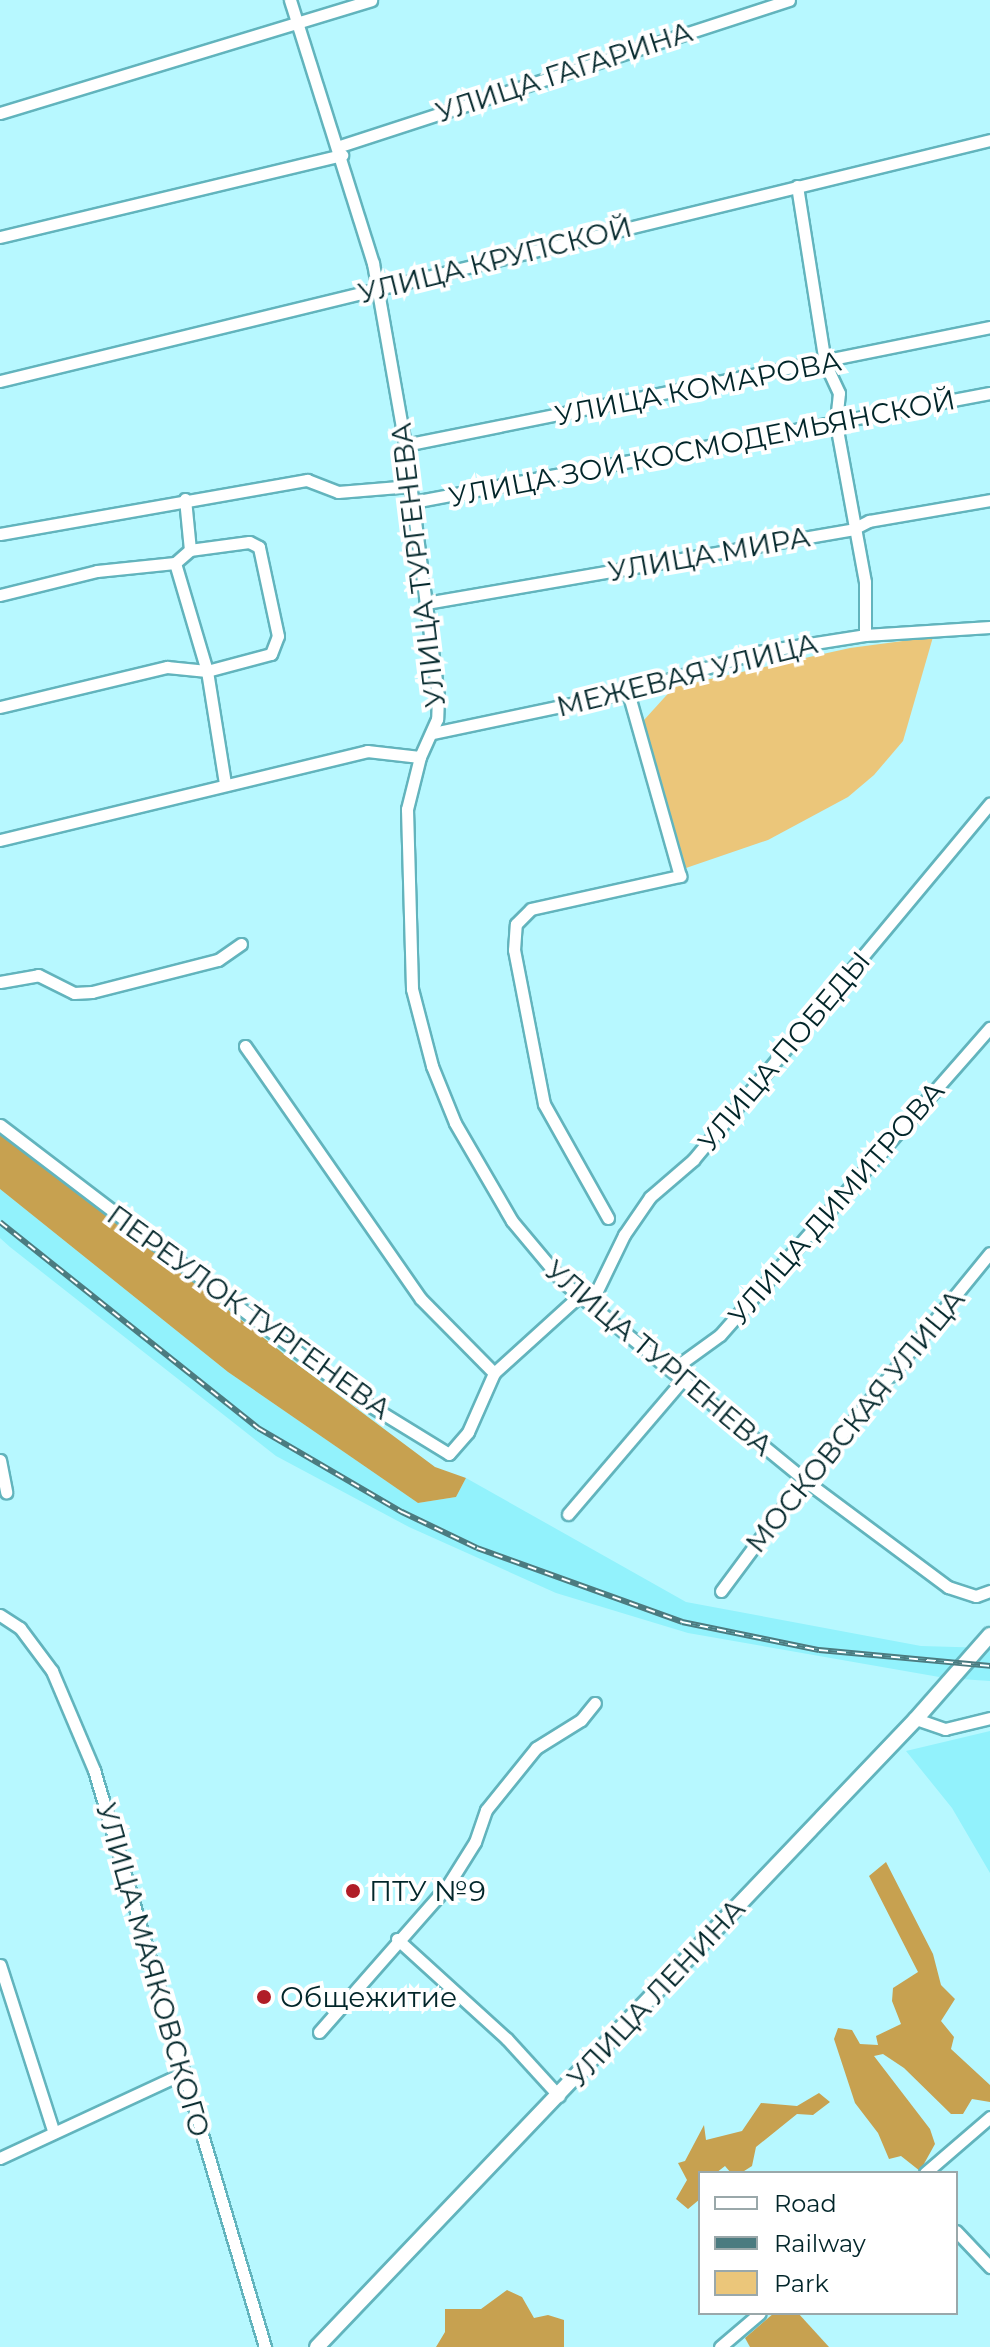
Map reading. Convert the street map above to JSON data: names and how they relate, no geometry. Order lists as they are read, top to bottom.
{
  "streets": {
    "main road": ["УЛИЦА ЛЕНИНА"],
    "street": [
      "УЛИЦА ГАГАРИНА",
      "УЛИЦА КРУПСКОЙ",
      "УЛИЦА КОМАРОВА",
      "УЛИЦА ЗОИ КОСМОДЕМЬЯНСКОЙ",
      "УЛИЦА МИРА",
      "УЛИЦА ТУРГЕНЕВА",
      "МЕЖЕВАЯ УЛИЦА",
      "УЛИЦА ПОБЕДЫ",
      "УЛИЦА ДИМИТРОВА",
      "ПЕРЕУЛОК ТУРГЕНЕВА",
      "МОСКОВСКАЯ УЛИЦА",
      "УЛИЦА МАЯКОВСКОГО"
    ]
  },
  "crossings": [
    ["УЛИЦА ГАГАРИНА", "УЛИЦА ТУРГЕНЕВА"],
    ["УЛИЦА КРУПСКОЙ", "УЛИЦА ТУРГЕНЕВА"],
    ["УЛИЦА КОМАРОВА", "УЛИЦА ТУРГЕНЕВА"],
    ["УЛИЦА ЗОИ КОСМОДЕМЬЯНСКОЙ", "УЛИЦА ТУРГЕНЕВА"],
    ["УЛИЦА МИРА", "УЛИЦА ТУРГЕНЕВА"],
    ["УЛИЦА ТУРГЕНЕВА", "МЕЖЕВАЯ УЛИЦА"],
    ["УЛИЦА ТУРГЕНЕВА", "УЛИЦА ПОБЕДЫ"],
    ["УЛИЦА ТУРГЕНЕВА", "УЛИЦА ДИМИТРОВА"],
    ["УЛИЦА ТУРГЕНЕВА", "ПЕРЕУЛОК ТУРГЕНЕВА"],
    ["УЛИЦА ТУРГЕНЕВА", "МОСКОВСКАЯ УЛИЦА"]
  ],
  "places": ["ПТУ №9", "Общежитие"],
  "legend": ["Road", "Railway", "Park"]
}
